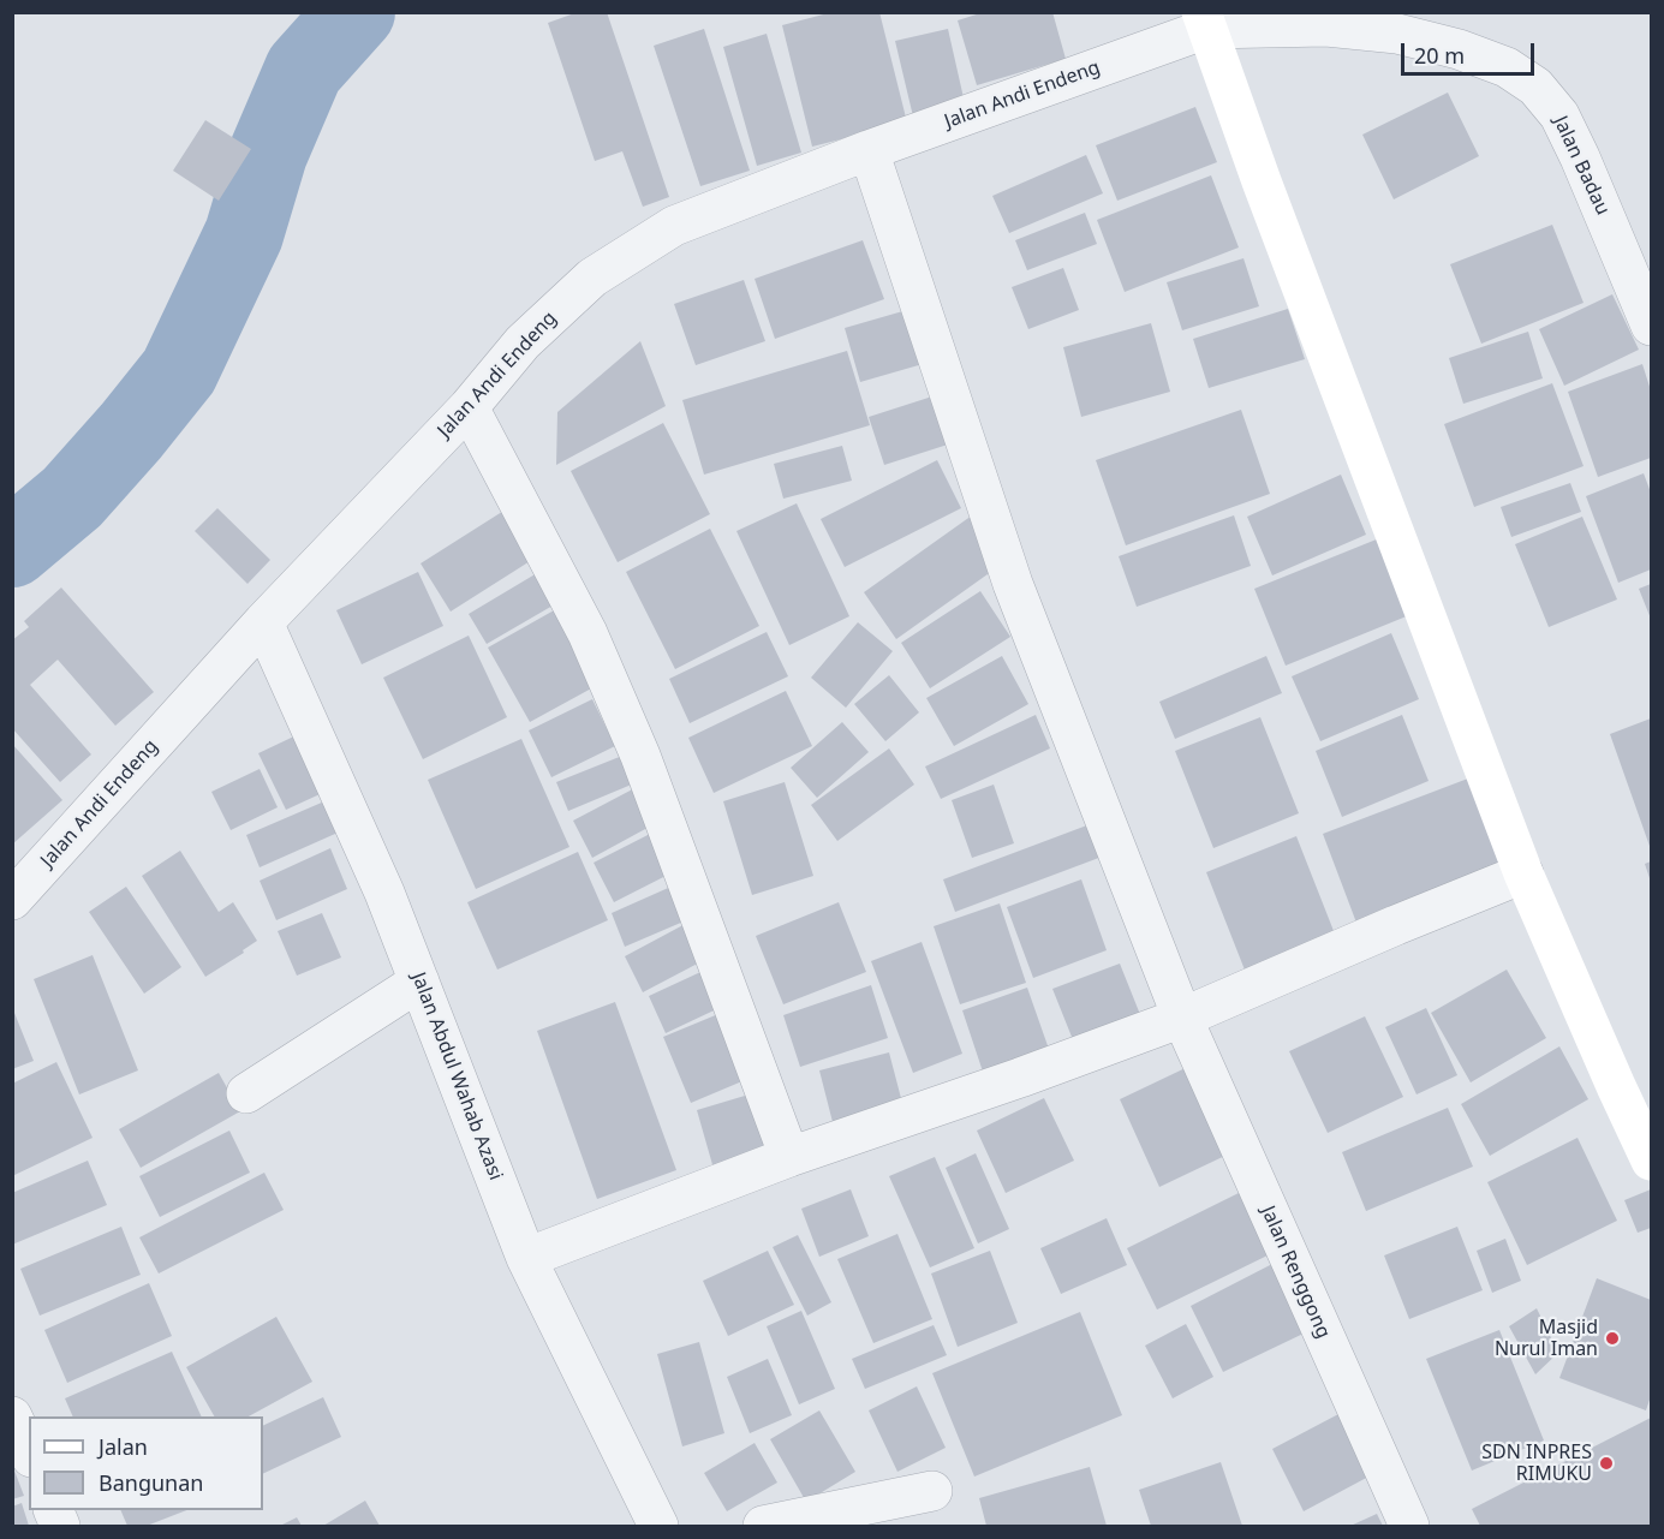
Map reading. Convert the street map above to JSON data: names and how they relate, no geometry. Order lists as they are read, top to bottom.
{
  "streets": {
    "street": [
      "Jalan Andi Endeng",
      "Jalan Badau",
      "Jalan Abdul Wahab Azasi",
      "Jalan Renggong"
    ]
  },
  "crossings": [
    ["Jalan Andi Endeng", "Jalan Badau"],
    ["Jalan Andi Endeng", "Jalan Abdul Wahab Azasi"],
    ["Jalan Andi Endeng", "Jalan Renggong"]
  ],
  "places": ["Masjid Nurul Iman", "SDN INPRES RIMUKU"],
  "legend": ["Jalan", "Bangunan"],
  "scale_bar": "20 m"
}
